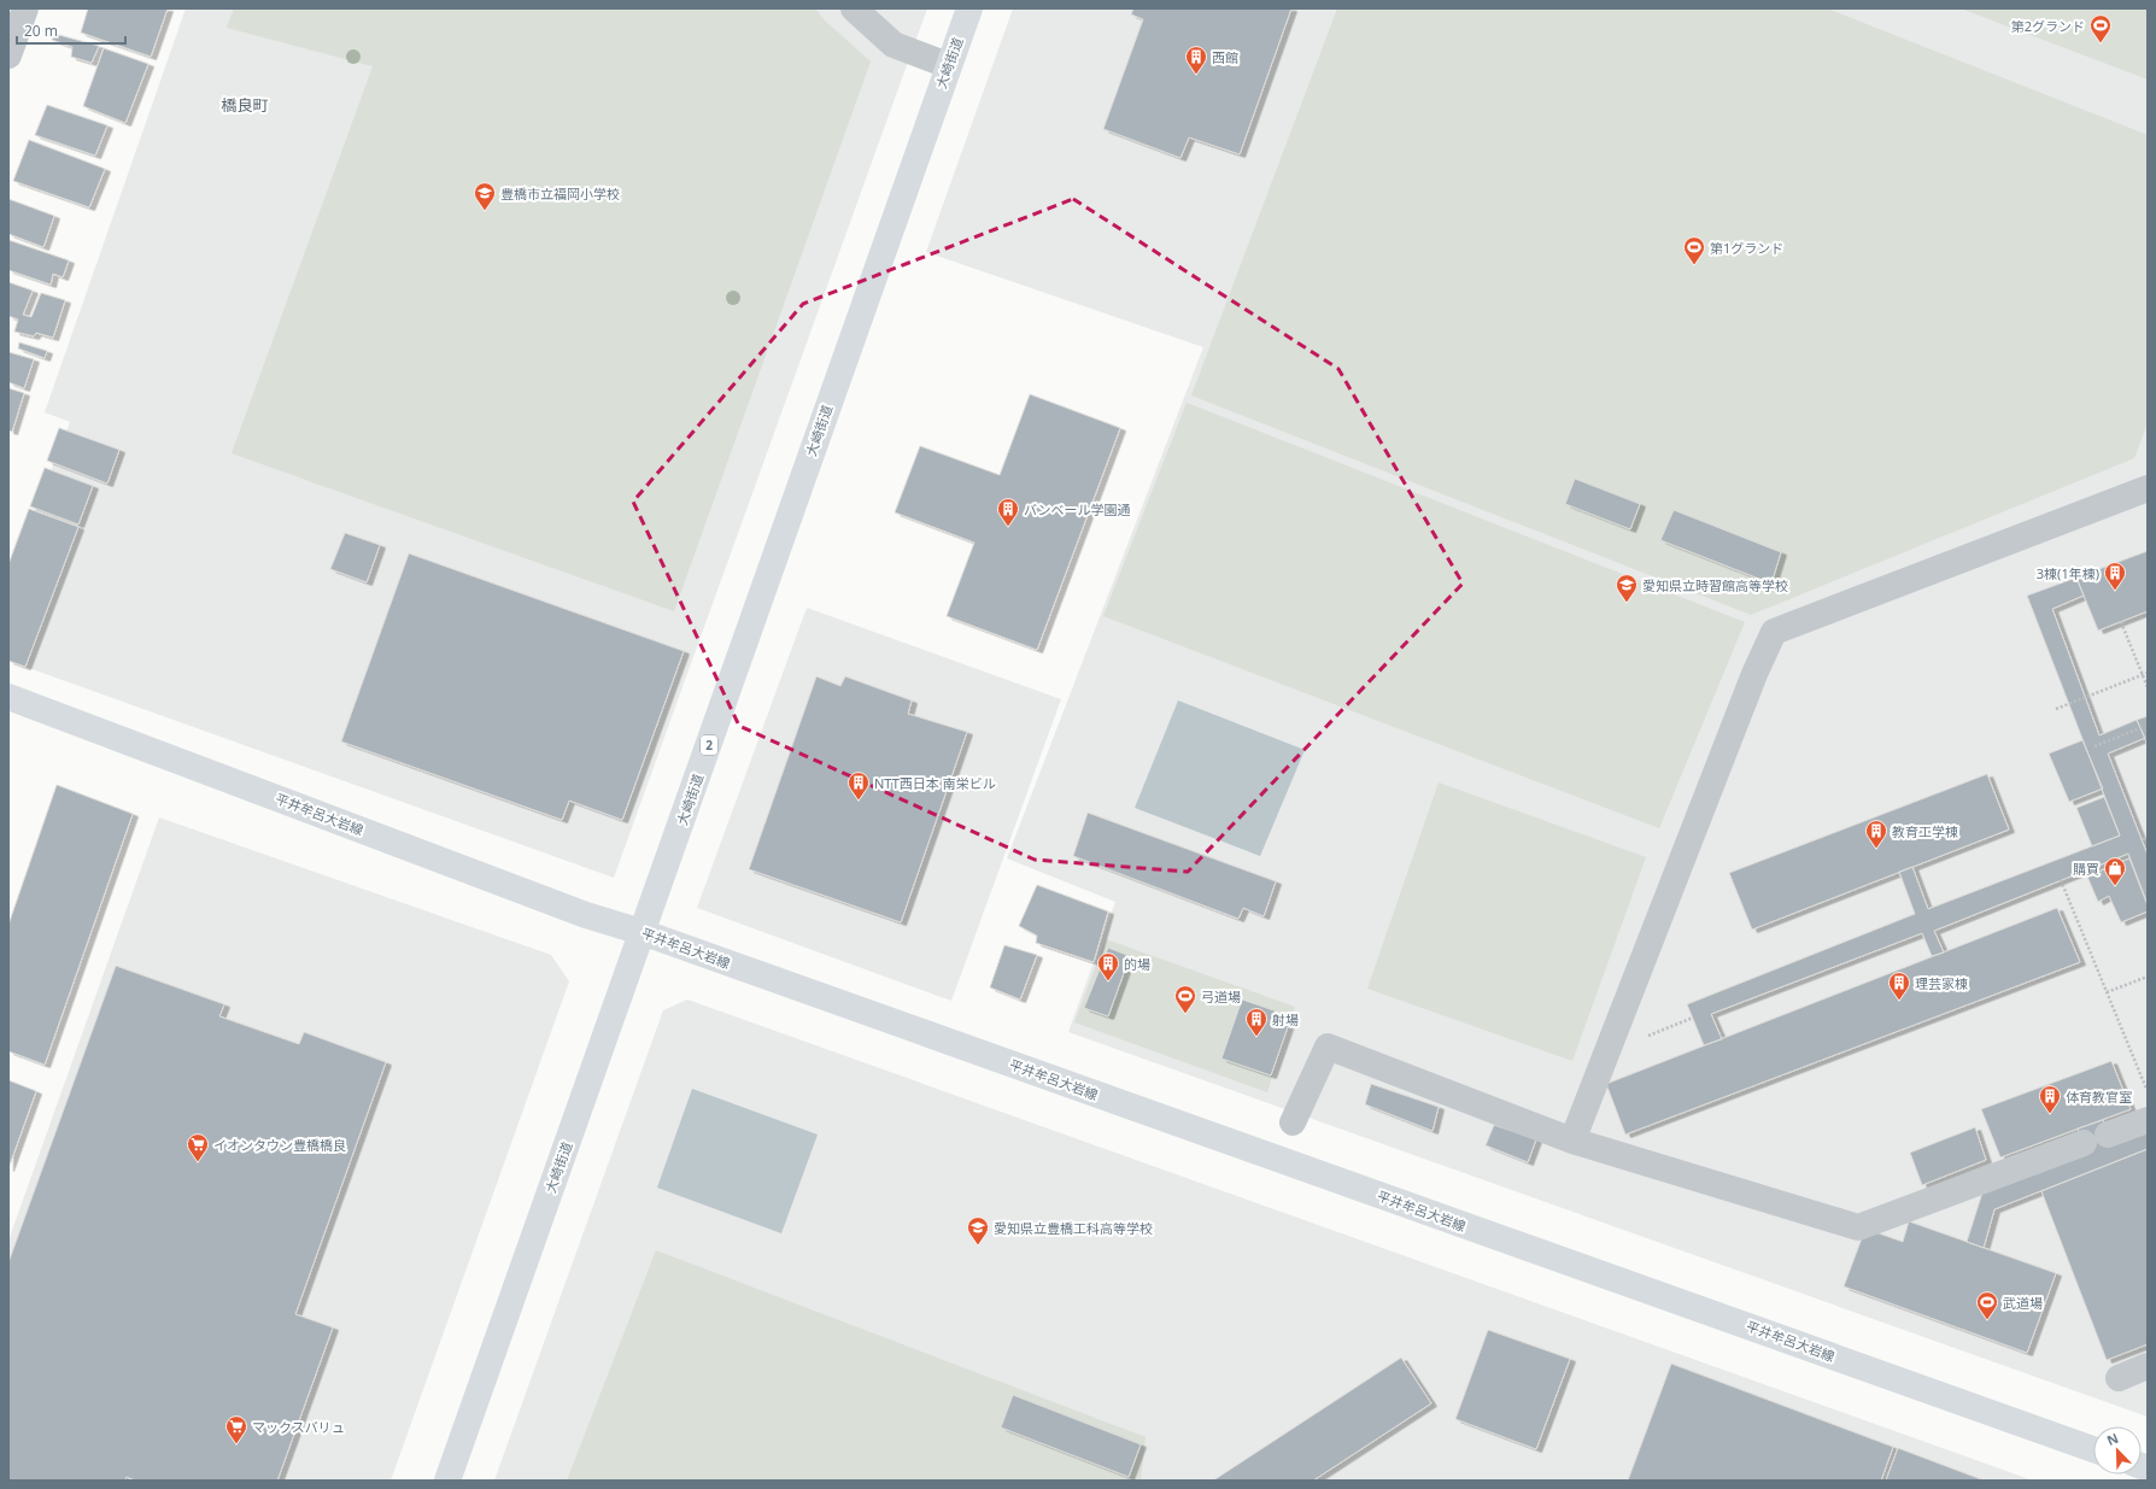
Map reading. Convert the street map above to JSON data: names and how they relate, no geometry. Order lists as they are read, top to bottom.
{
  "streets": {
    "main road": ["大崎街道", "2", "平井牟呂大岩線"]
  },
  "crossings": [
    ["大崎街道", "平井牟呂大岩線"]
  ],
  "districts": ["橋良町"],
  "places": {
    "sports": [
      "第2グランド",
      "第1グランド",
      "弓道場",
      "武道場"
    ],
    "building": [
      "西館",
      "バンベール学園通",
      "3棟(1年棟)",
      "NTT西日本 南栄ビル",
      "教育工学棟",
      "的場",
      "理芸家棟",
      "射場",
      "体育教官室"
    ],
    "school or university": ["豊橋市立福岡小学校", "愛知県立時習館高等学校", "愛知県立豊橋工科高等学校"],
    "shop": ["購買"],
    "supermarket": ["イオンタウン豊橋橋良", "マックスバリュ"]
  },
  "scale_bar": "20 m",
  "north": "top left"
}
